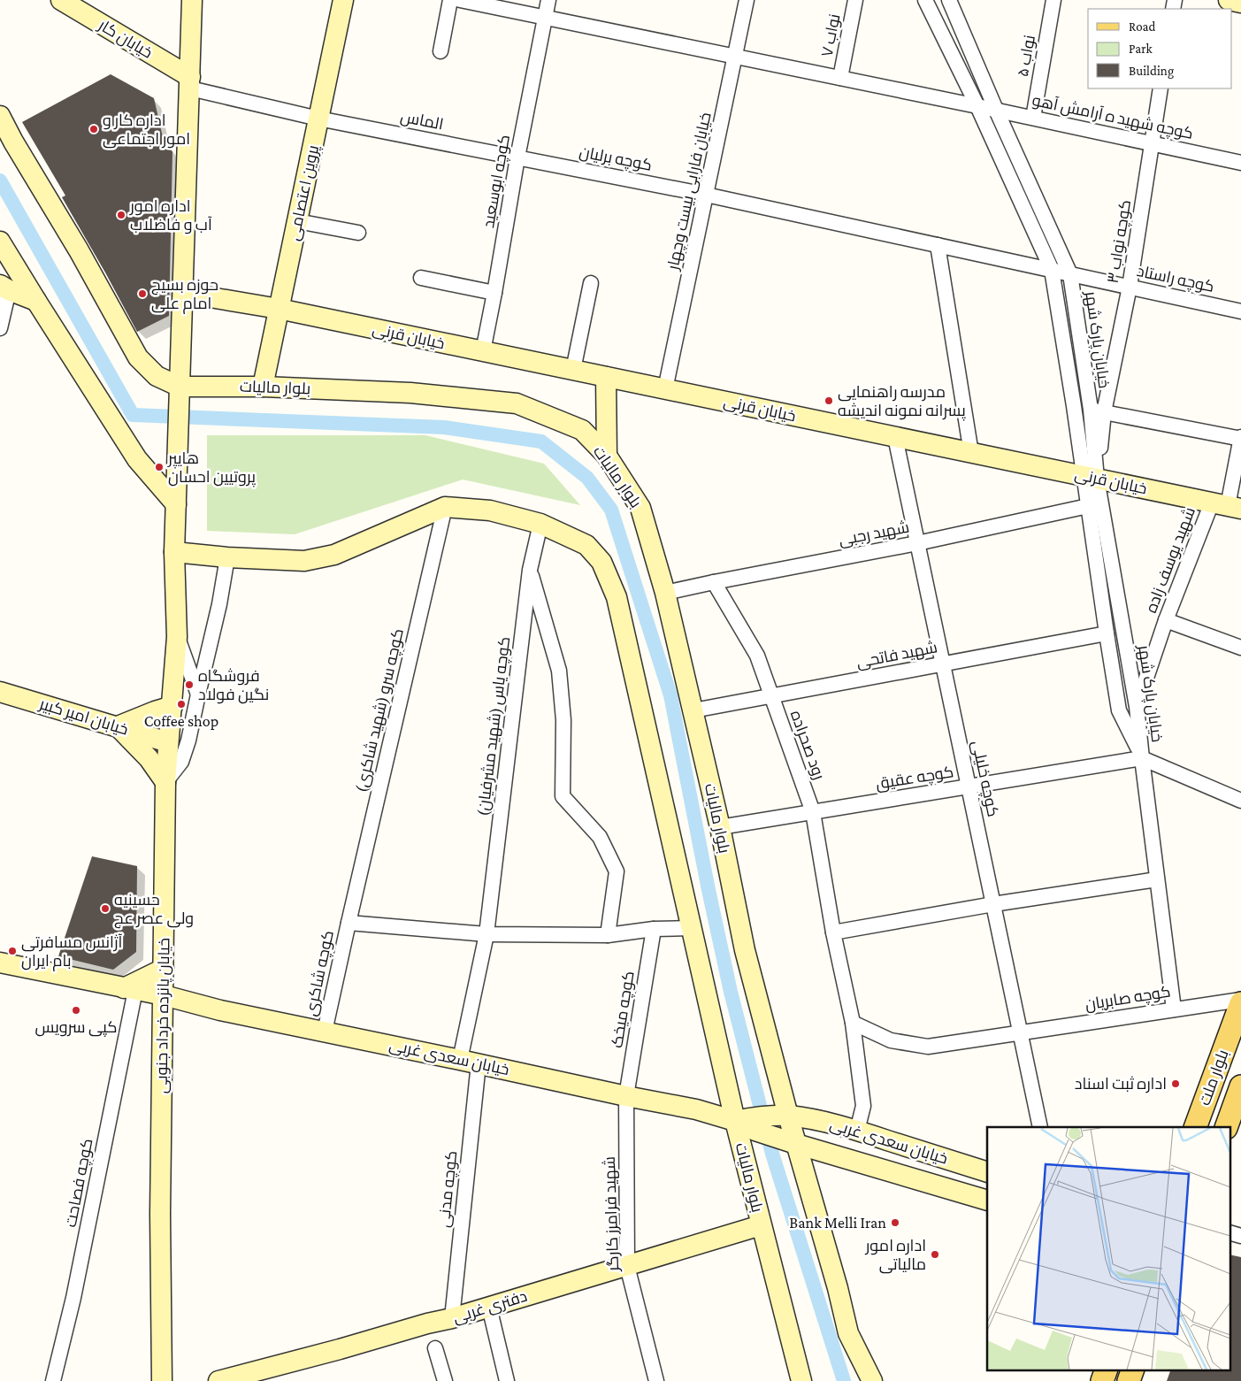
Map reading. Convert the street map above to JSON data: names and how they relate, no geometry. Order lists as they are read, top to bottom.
{
  "streets": {
    "main road": ["بلوار ملت"],
    "street": [
      "نواب ۷",
      "خیابان کار",
      "نواب ۵",
      "کوچه شهید ه آرامش آهو",
      "الماس",
      "کوچه برلیان",
      "کوچه ابوسعید",
      "خیابان فارابی بیست وچهار",
      "پروین اعتصامی",
      "کوچه نواب ۳",
      "کوچه راستاد",
      "خیابان قرنی",
      "خیابان پارک شهر",
      "بلوار مالیات",
      "شهید رجبی",
      "شهید یوسف زاده",
      "شهید فاتحی",
      "کوچه سرو (شهید شاکری)",
      "خیابان امیر کبیر",
      "کوچه یاس (شهید مشرفیان)",
      "رود صحراده",
      "کوچه عقیق",
      "کوچه خلیلی",
      "کوچه شاکری",
      "کوچه صابریان",
      "کوچه میخک",
      "خیابان پانزده خرداد جنوبی",
      "خیابان سعدی غربی",
      "کوچه فصاحت",
      "کوچه مدنی",
      "شهید فرامرز کارگر",
      "دفتری غربی"
    ]
  },
  "crossings": [
    ["نواب ۷", "کوچه شهید ه آرامش آهو"],
    ["خیابان کار", "الماس"],
    ["نواب ۵", "کوچه شهید ه آرامش آهو"],
    ["کوچه شهید ه آرامش آهو", "کوچه ابوسعید"],
    ["کوچه شهید ه آرامش آهو", "خیابان فارابی بیست وچهار"],
    ["کوچه شهید ه آرامش آهو", "کوچه نواب ۳"],
    ["کوچه شهید ه آرامش آهو", "خیابان پارک شهر"],
    ["الماس", "کوچه برلیان"],
    ["الماس", "کوچه ابوسعید"],
    ["الماس", "پروین اعتصامی"],
    ["کوچه برلیان", "کوچه ابوسعید"],
    ["کوچه برلیان", "خیابان فارابی بیست وچهار"],
    ["کوچه برلیان", "کوچه راستاد"],
    ["کوچه ابوسعید", "خیابان قرنی"],
    ["خیابان فارابی بیست وچهار", "خیابان قرنی"],
    ["پروین اعتصامی", "خیابان قرنی"],
    ["پروین اعتصامی", "بلوار مالیات"],
    ["کوچه نواب ۳", "کوچه راستاد"],
    ["کوچه نواب ۳", "خیابان قرنی"],
    ["کوچه نواب ۳", "خیابان پارک شهر"],
    ["کوچه راستاد", "خیابان پارک شهر"],
    ["خیابان قرنی", "خیابان پارک شهر"],
    ["خیابان قرنی", "شهید یوسف زاده"],
    ["خیابان قرنی", "کوچه خلیلی"],
    ["خیابان پارک شهر", "شهید رجبی"],
    ["خیابان پارک شهر", "شهید یوسف زاده"],
    ["خیابان پارک شهر", "شهید فاتحی"],
    ["خیابان پارک شهر", "کوچه عقیق"],
    ["بلوار مالیات", "شهید رجبی"],
    ["بلوار مالیات", "شهید فاتحی"],
    ["بلوار مالیات", "کوچه سرو (شهید شاکری)"],
    ["بلوار مالیات", "کوچه یاس (شهید مشرفیان)"],
    ["بلوار مالیات", "کوچه عقیق"],
    ["بلوار مالیات", "خیابان پانزده خرداد جنوبی"],
    ["بلوار مالیات", "خیابان سعدی غربی"],
    ["بلوار مالیات", "دفتری غربی"],
    ["شهید رجبی", "رود صحراده"],
    ["شهید رجبی", "کوچه خلیلی"],
    ["شهید فاتحی", "رود صحراده"],
    ["شهید فاتحی", "کوچه خلیلی"],
    ["کوچه سرو (شهید شاکری)", "کوچه شاکری"],
    ["خیابان امیر کبیر", "خیابان پانزده خرداد جنوبی"],
    ["کوچه یاس (شهید مشرفیان)", "خیابان سعدی غربی"],
    ["کوچه یاس (شهید مشرفیان)", "کوچه مدنی"],
    ["رود صحراده", "کوچه عقیق"],
    ["رود صحراده", "کوچه صابریان"],
    ["رود صحراده", "خیابان سعدی غربی"],
    ["کوچه عقیق", "کوچه خلیلی"],
    ["کوچه خلیلی", "کوچه صابریان"],
    ["کوچه شاکری", "خیابان سعدی غربی"],
    ["کوچه میخک", "خیابان سعدی غربی"],
    ["کوچه میخک", "شهید فرامرز کارگر"],
    ["خیابان پانزده خرداد جنوبی", "خیابان سعدی غربی"],
    ["خیابان سعدی غربی", "کوچه فصاحت"],
    ["خیابان سعدی غربی", "کوچه مدنی"],
    ["خیابان سعدی غربی", "شهید فرامرز کارگر"],
    ["کوچه مدنی", "دفتری غربی"],
    ["شهید فرامرز کارگر", "دفتری غربی"]
  ],
  "places": [
    "اداره کار و امور اجتماعی",
    "اداره امور آب و فاضلاب",
    "حوزه بسیج امام علی",
    "مدرسه راهنمایی پسرانه نمونه اندیشه",
    "هایپر پروتیین احسان",
    "فروشگاه نگین فولاد",
    "Coffee shop",
    "حسینیه ولی عصر عج",
    "آژانس مسافرتی بام ایران",
    "کپی سرویس",
    "اداره ثبت اسناد",
    "Bank Melli Iran",
    "اداره امور مالیاتی"
  ],
  "legend": ["Road", "Park", "Building"]
}
